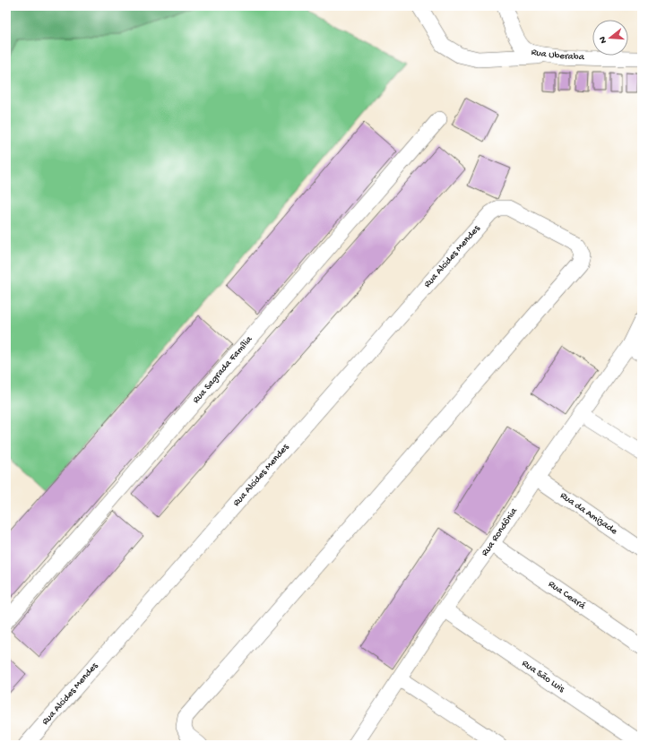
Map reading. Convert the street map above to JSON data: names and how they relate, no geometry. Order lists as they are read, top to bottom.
{
  "streets": {
    "street": [
      "Rua Uberaba",
      "Rua Alcides Mendes",
      "Rua Sagrada Família",
      "Rua da Amizade",
      "Rua Rondônia",
      "Rua Ceará",
      "Rua São Luis"
    ]
  },
  "crossings": [
    ["Rua da Amizade", "Rua Rondônia"],
    ["Rua Rondônia", "Rua Ceará"],
    ["Rua Rondônia", "Rua São Luis"]
  ],
  "north": "left"
}
